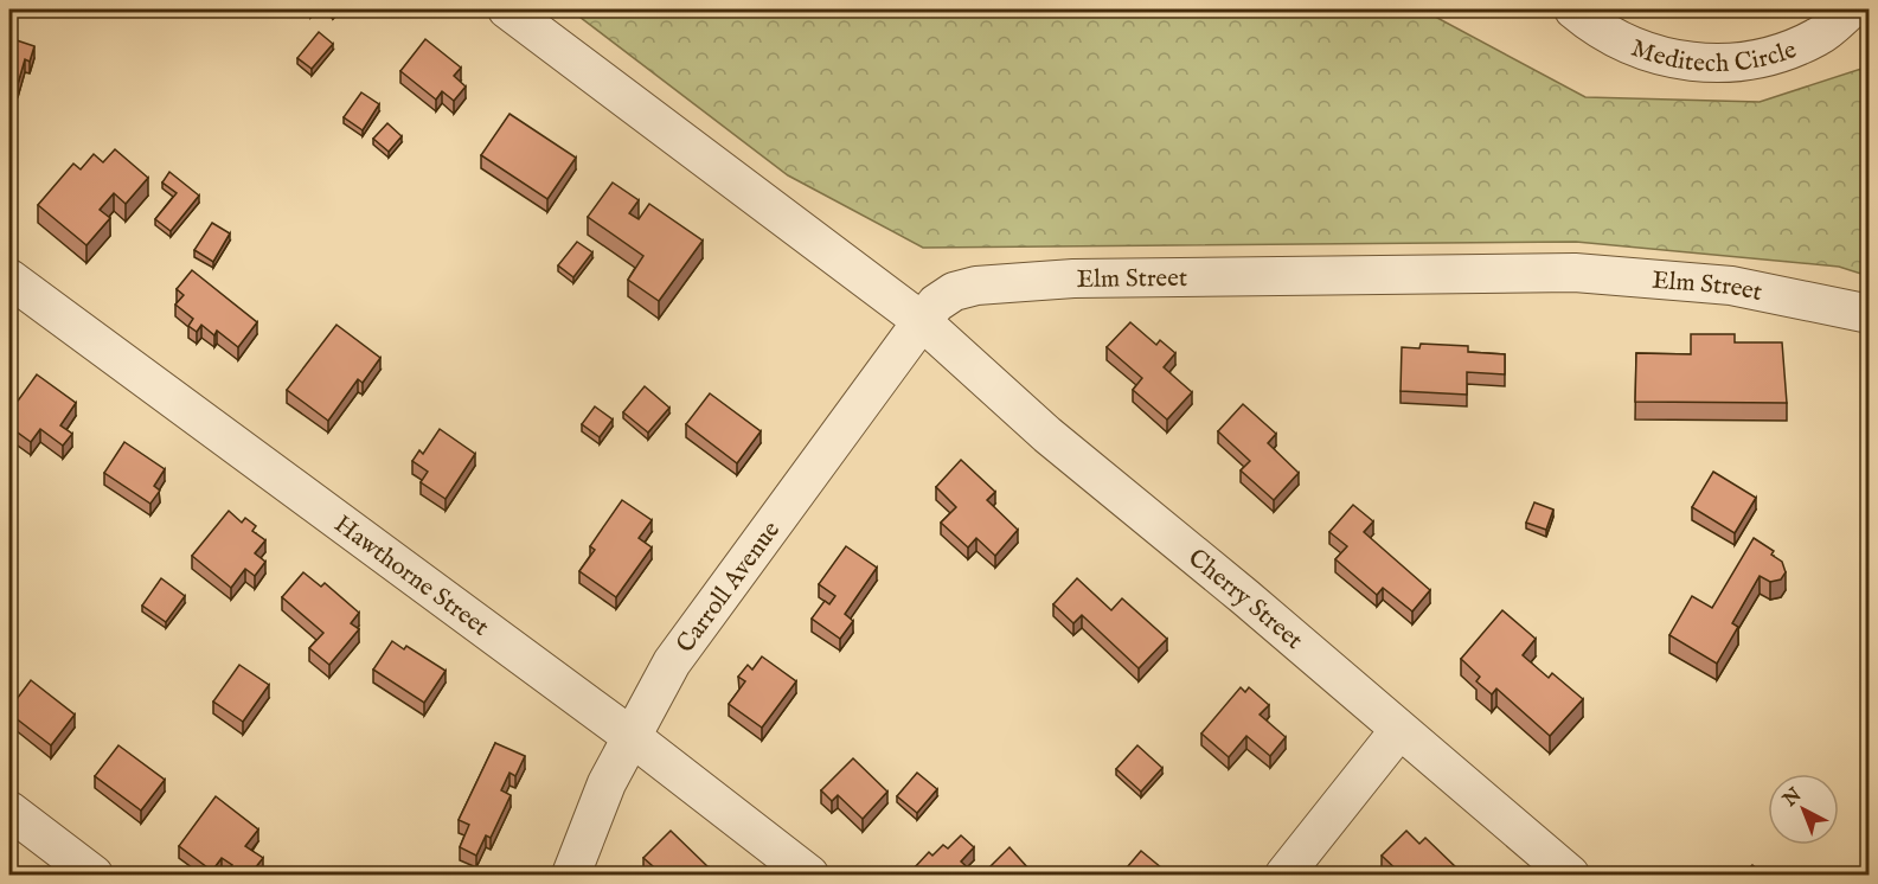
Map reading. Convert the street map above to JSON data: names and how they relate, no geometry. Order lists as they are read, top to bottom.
{
  "streets": {
    "street": [
      "Meditech Circle",
      "Elm Street",
      "Hawthorne Street",
      "Carroll Avenue",
      "Cherry Street"
    ]
  },
  "crossings": [
    ["Elm Street", "Carroll Avenue"],
    ["Elm Street", "Cherry Street"],
    ["Hawthorne Street", "Carroll Avenue"],
    ["Carroll Avenue", "Cherry Street"]
  ],
  "north": "top left"
}
